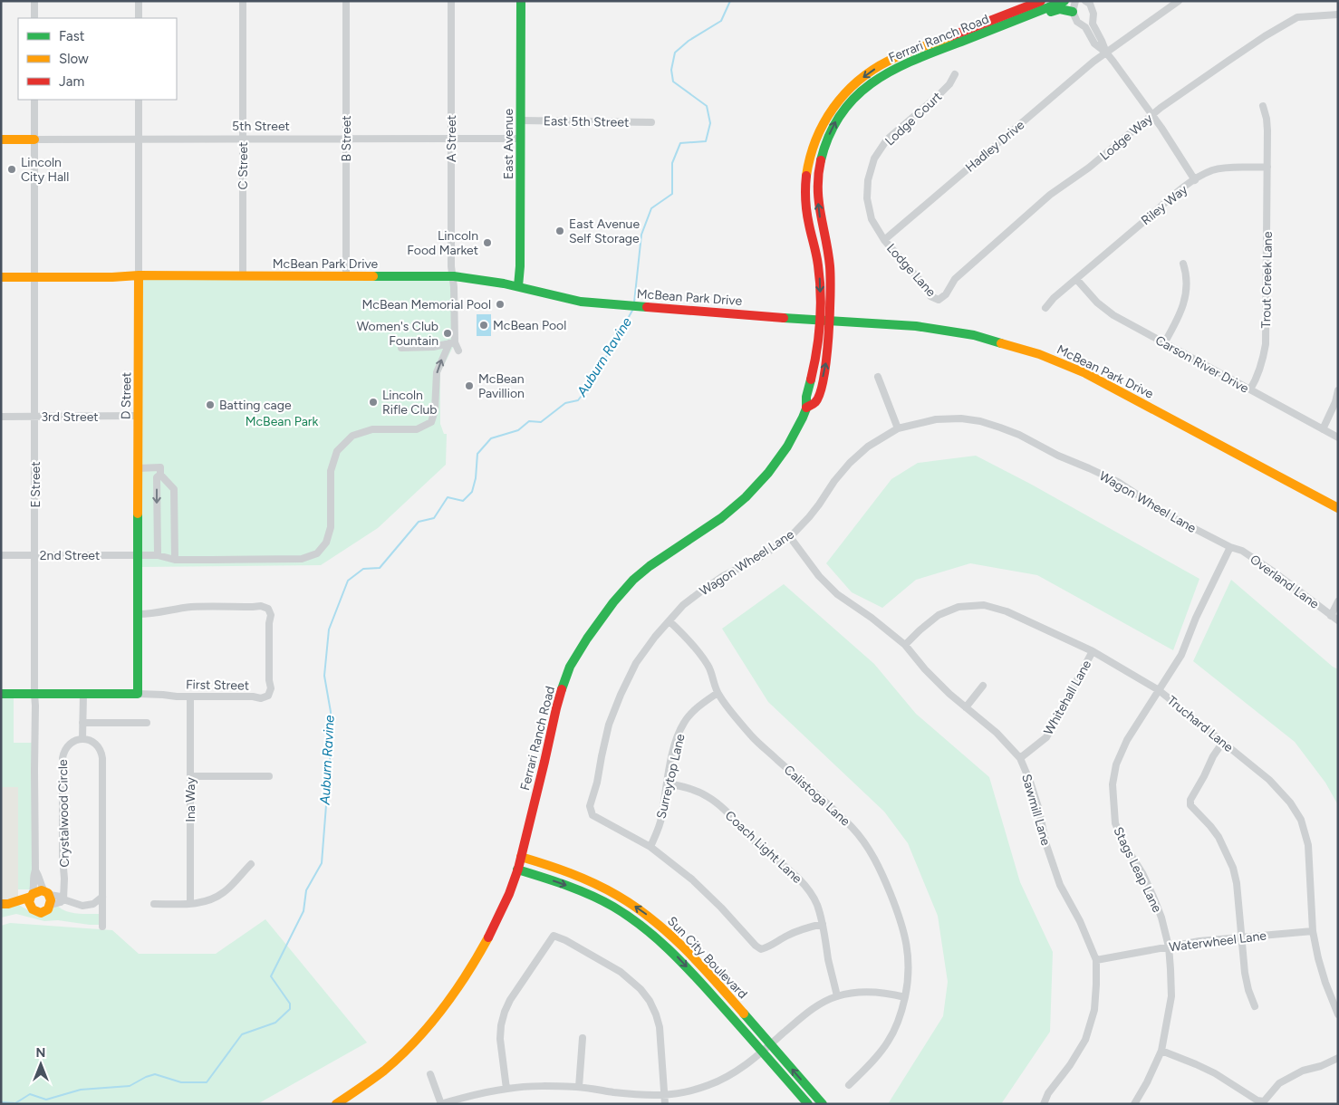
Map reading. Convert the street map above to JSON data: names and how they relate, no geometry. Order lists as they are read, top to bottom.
{
  "streets": {
    "main road": [
      "Ferrari Ranch Road",
      "5th Street",
      "East Avenue",
      "McBean Park Drive",
      "D Street",
      "First Street",
      "Sun City Boulevard"
    ],
    "street": [
      "Lodge Court",
      "East 5th Street",
      "Lodge Way",
      "B Street",
      "A Street",
      "Hadley Drive",
      "C Street",
      "Riley Way",
      "Lodge Lane",
      "Trout Creek Lane",
      "Carson River Drive",
      "3rd Street",
      "E Street",
      "Wagon Wheel Lane",
      "2nd Street",
      "Overland Lane",
      "Whitehall Lane",
      "Truchard Lane",
      "Surreytop Lane",
      "Calistoga Lane",
      "Ina Way",
      "Sawmill Lane",
      "Crystalwood Circle",
      "Coach Light Lane",
      "Stags Leap Lane",
      "Waterwheel Lane"
    ]
  },
  "crossings": [
    ["Ferrari Ranch Road", "McBean Park Drive"],
    ["Ferrari Ranch Road", "Sun City Boulevard"],
    ["Lodge Court", "Hadley Drive"],
    ["Lodge Court", "Lodge Lane"],
    ["East 5th Street", "East Avenue"],
    ["5th Street", "B Street"],
    ["5th Street", "A Street"],
    ["5th Street", "East Avenue"],
    ["5th Street", "C Street"],
    ["5th Street", "D Street"],
    ["5th Street", "E Street"],
    ["Lodge Way", "Lodge Lane"],
    ["B Street", "McBean Park Drive"],
    ["A Street", "McBean Park Drive"],
    ["A Street", "2nd Street"],
    ["East Avenue", "McBean Park Drive"],
    ["Hadley Drive", "Lodge Lane"],
    ["C Street", "McBean Park Drive"],
    ["Riley Way", "Trout Creek Lane"],
    ["Riley Way", "Carson River Drive"],
    ["McBean Park Drive", "D Street"],
    ["McBean Park Drive", "E Street"],
    ["Trout Creek Lane", "Carson River Drive"],
    ["D Street", "3rd Street"],
    ["D Street", "2nd Street"],
    ["D Street", "First Street"],
    ["3rd Street", "E Street"],
    ["E Street", "2nd Street"],
    ["E Street", "First Street"],
    ["Wagon Wheel Lane", "Overland Lane"],
    ["Wagon Wheel Lane", "Surreytop Lane"],
    ["Wagon Wheel Lane", "Calistoga Lane"],
    ["Wagon Wheel Lane", "Sawmill Lane"],
    ["Wagon Wheel Lane", "Coach Light Lane"],
    ["Wagon Wheel Lane", "Stags Leap Lane"],
    ["Overland Lane", "Stags Leap Lane"],
    ["First Street", "Ina Way"],
    ["Whitehall Lane", "Truchard Lane"],
    ["Whitehall Lane", "Sawmill Lane"],
    ["Truchard Lane", "Sawmill Lane"],
    ["Truchard Lane", "Stags Leap Lane"],
    ["Truchard Lane", "Waterwheel Lane"],
    ["Surreytop Lane", "Calistoga Lane"],
    ["Surreytop Lane", "Coach Light Lane"],
    ["Sawmill Lane", "Waterwheel Lane"],
    ["Stags Leap Lane", "Waterwheel Lane"]
  ],
  "one_way": ["2nd Street"],
  "water": ["Auburn Ravine"],
  "parks": ["McBean Park"],
  "places": [
    "Lincoln City Hall",
    "East Avenue Self Storage",
    "Lincoln Food Market",
    "McBean Memorial Pool",
    "McBean Pool",
    "Women's Club Fountain",
    "McBean Pavillion",
    "Lincoln Rifle Club",
    "Batting cage"
  ],
  "legend": ["Fast", "Slow", "Jam"],
  "north": "top"
}
